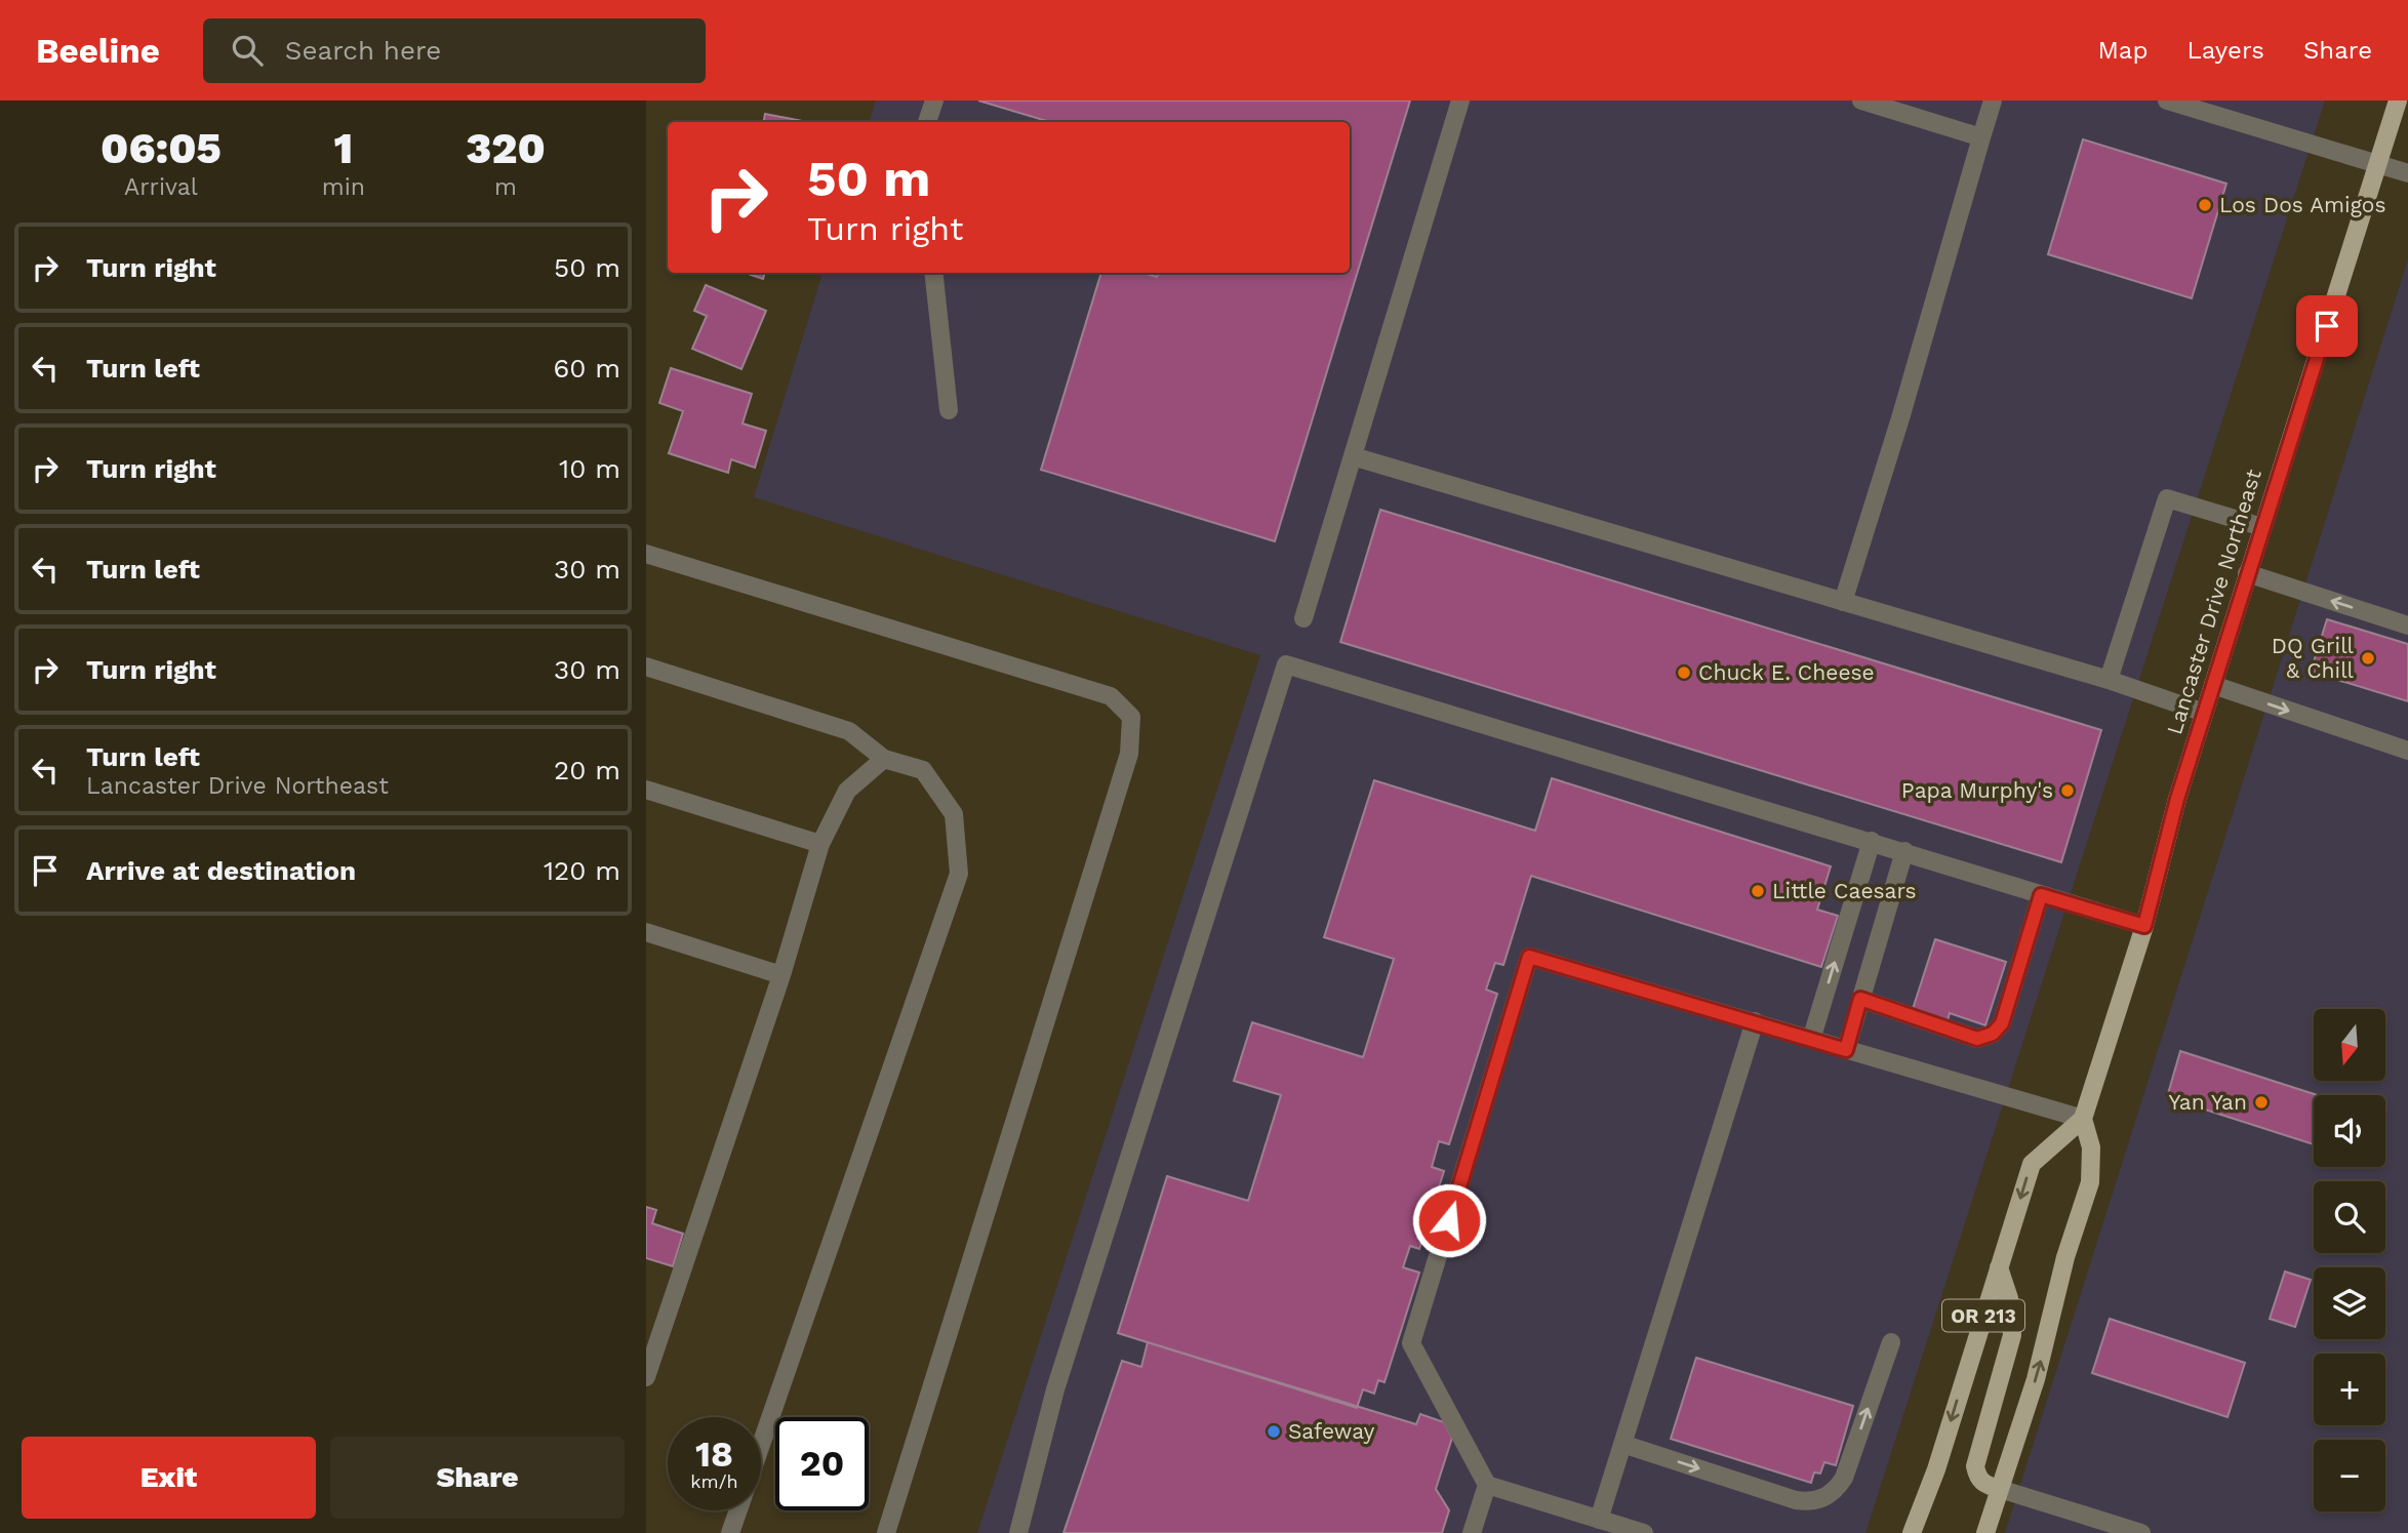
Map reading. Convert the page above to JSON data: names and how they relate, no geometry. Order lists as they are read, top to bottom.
{
  "streets": {
    "main road": ["Lancaster Drive Northeast", "OR 213"]
  },
  "crossings": [
    ["Lancaster Drive Northeast", "OR 213"]
  ],
  "places": [
    "Los Dos Amigos",
    "DQ Grill & Chill",
    "Chuck E. Cheese",
    "Papa Murphy's",
    "Little Caesars",
    "Yan Yan",
    "Safeway"
  ],
  "north": "bottom",
  "page": {
    "header": "Beeline",
    "search": "Search here",
    "nav": ["Map", "Layers", "Share"],
    "eta": [
      "06:05",
      "Arrival",
      "1",
      "min",
      "320",
      "m"
    ],
    "turn": ["50 m", "Turn right"],
    "list": [
      {
        "name": "Turn right",
        "value": "50 m"
      },
      {
        "name": "Turn left",
        "value": "60 m"
      },
      {
        "name": "Turn right",
        "value": "10 m"
      },
      {
        "name": "Turn left",
        "value": "30 m"
      },
      {
        "name": "Turn right",
        "value": "30 m"
      },
      {
        "name": "Turn left",
        "note": "Lancaster Drive Northeast",
        "value": "20 m"
      },
      {
        "name": "Arrive at destination",
        "value": "120 m"
      }
    ],
    "map_buttons": ["+", "−"],
    "speed": "18 km/h",
    "limit": "20",
    "buttons": ["Exit", "Share"]
  }
}
